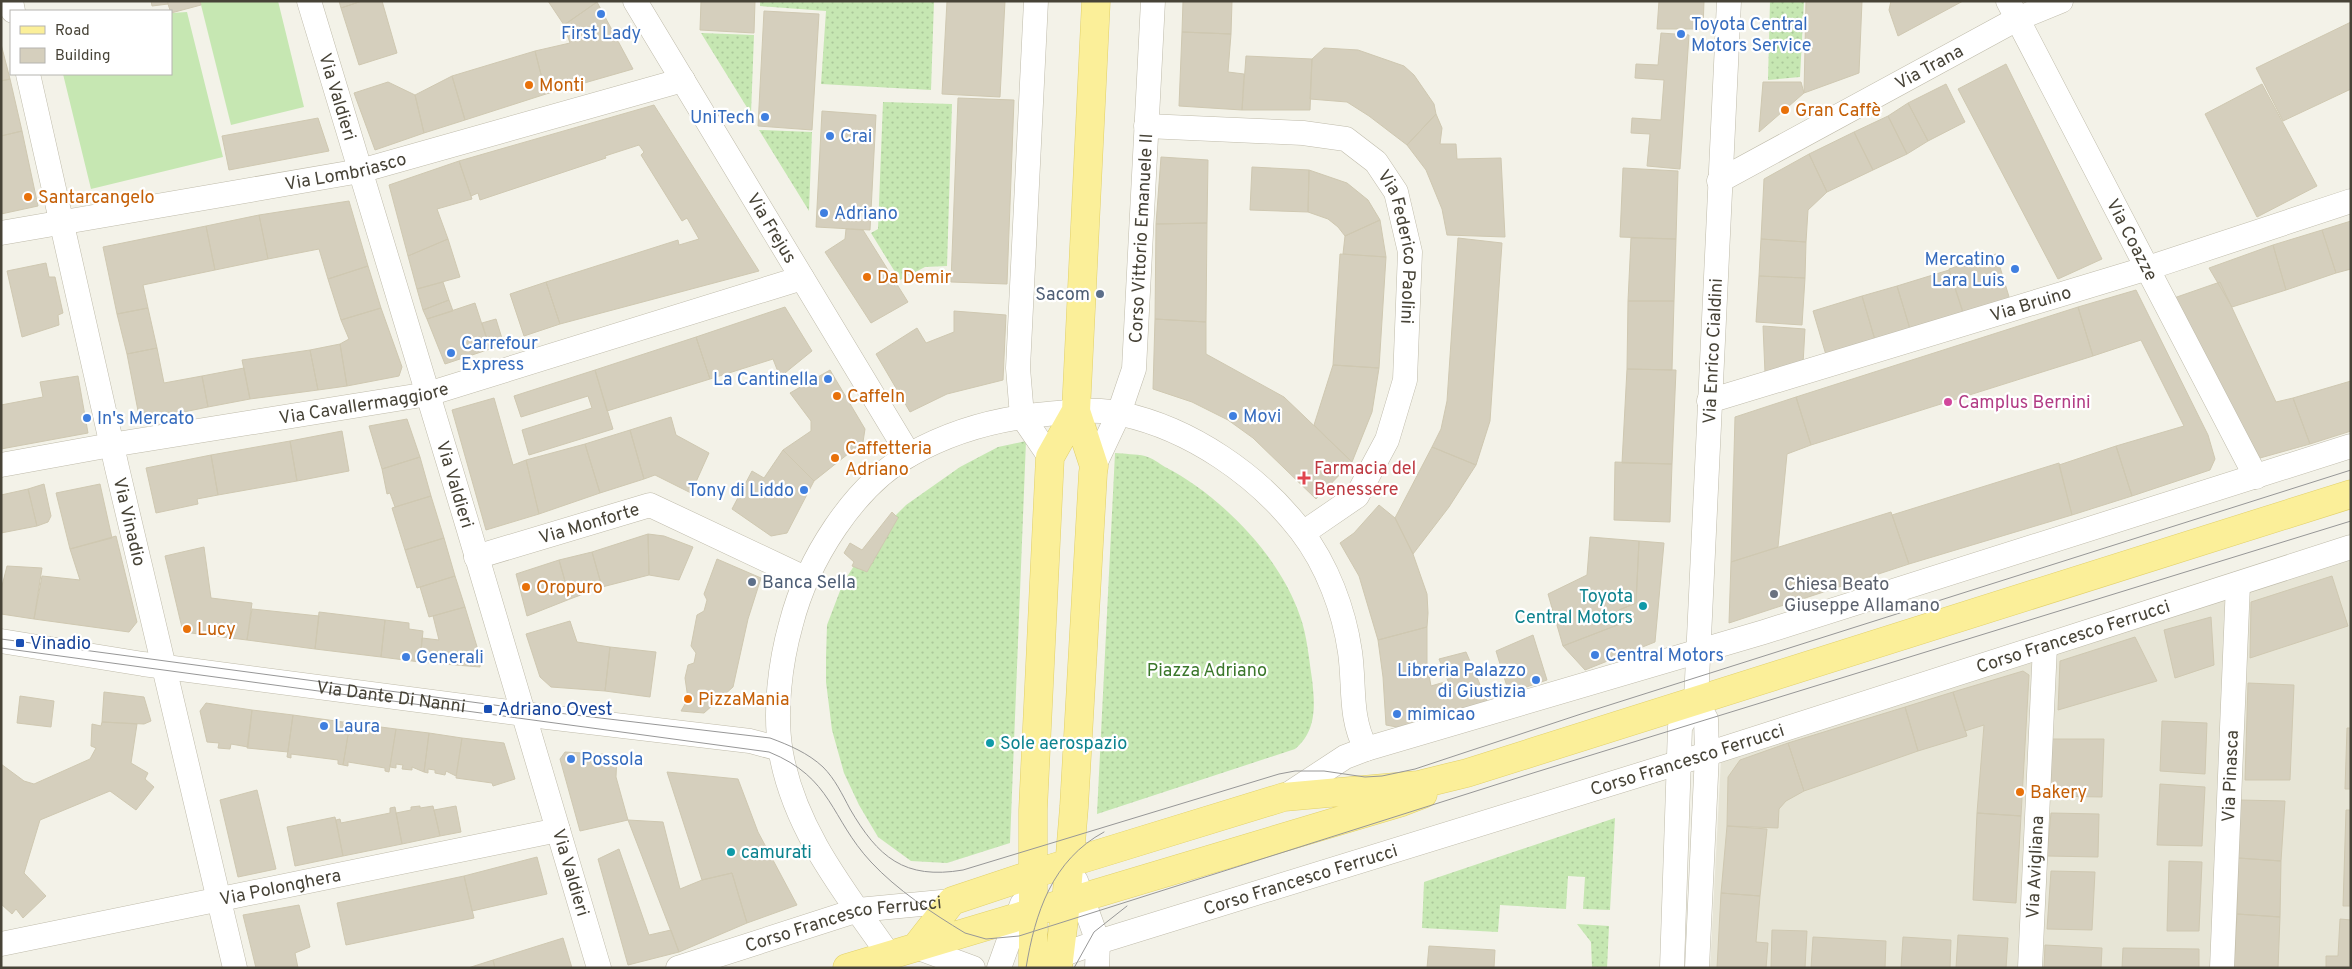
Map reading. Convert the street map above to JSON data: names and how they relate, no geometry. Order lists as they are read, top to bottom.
{
  "streets": {
    "main road": ["Corso Vittorio Emanuele II", "Corso Francesco Ferrucci"],
    "street": [
      "Via Trana",
      "Via Valdieri",
      "Via Lombriasco",
      "Via Frejus",
      "Via Coazze",
      "Via Federico Paolini",
      "Via Bruino",
      "Via Enrico Cialdini",
      "Via Cavallermaggiore",
      "Via Vinadio",
      "Via Monforte",
      "Via Dante Di Nanni",
      "Via Pinasca",
      "Via Avigliana",
      "Via Polonghera"
    ]
  },
  "crossings": [
    ["Via Trana", "Via Coazze"],
    ["Via Trana", "Via Enrico Cialdini"],
    ["Via Valdieri", "Via Lombriasco"],
    ["Via Valdieri", "Via Cavallermaggiore"],
    ["Via Valdieri", "Via Monforte"],
    ["Via Valdieri", "Via Dante Di Nanni"],
    ["Via Valdieri", "Via Polonghera"],
    ["Via Lombriasco", "Via Frejus"],
    ["Via Lombriasco", "Via Vinadio"],
    ["Via Frejus", "Via Cavallermaggiore"],
    ["Corso Vittorio Emanuele II", "Via Federico Paolini"],
    ["Corso Vittorio Emanuele II", "Corso Francesco Ferrucci"],
    ["Via Coazze", "Via Bruino"],
    ["Via Coazze", "Corso Francesco Ferrucci"],
    ["Via Bruino", "Via Enrico Cialdini"],
    ["Via Enrico Cialdini", "Corso Francesco Ferrucci"],
    ["Via Cavallermaggiore", "Via Vinadio"],
    ["Via Vinadio", "Via Dante Di Nanni"],
    ["Via Vinadio", "Via Polonghera"],
    ["Corso Francesco Ferrucci", "Via Pinasca"],
    ["Corso Francesco Ferrucci", "Via Avigliana"]
  ],
  "parks": ["Piazza Adriano"],
  "places": {
    "other": [
      "First Lady",
      "Toyota Central Motors Service",
      "Monti",
      "Gran Caffè",
      "UniTech",
      "Crai",
      "Santarcangelo",
      "Adriano",
      "Mercatino Lara Luis",
      "Da Demir",
      "Sacom",
      "Carrefour Express",
      "La Cantinella",
      "CaffeIn",
      "Camplus Bernini",
      "Movi",
      "In's Mercato",
      "Caffetteria Adriano",
      "Tony di Liddo",
      "Banca Sella",
      "Oropuro",
      "Chiesa Beato Giuseppe Allamano",
      "Toyota Central Motors",
      "Lucy",
      "Central Motors",
      "Generali",
      "Libreria Palazzo di Giustizia",
      "PizzaMania",
      "mimicao",
      "Laura",
      "Sole aerospazio",
      "Possola",
      "Bakery",
      "camurati"
    ],
    "health": ["Farmacia del Benessere"],
    "transit": ["Vinadio", "Adriano Ovest"]
  },
  "legend": ["Road", "Building"]
}
